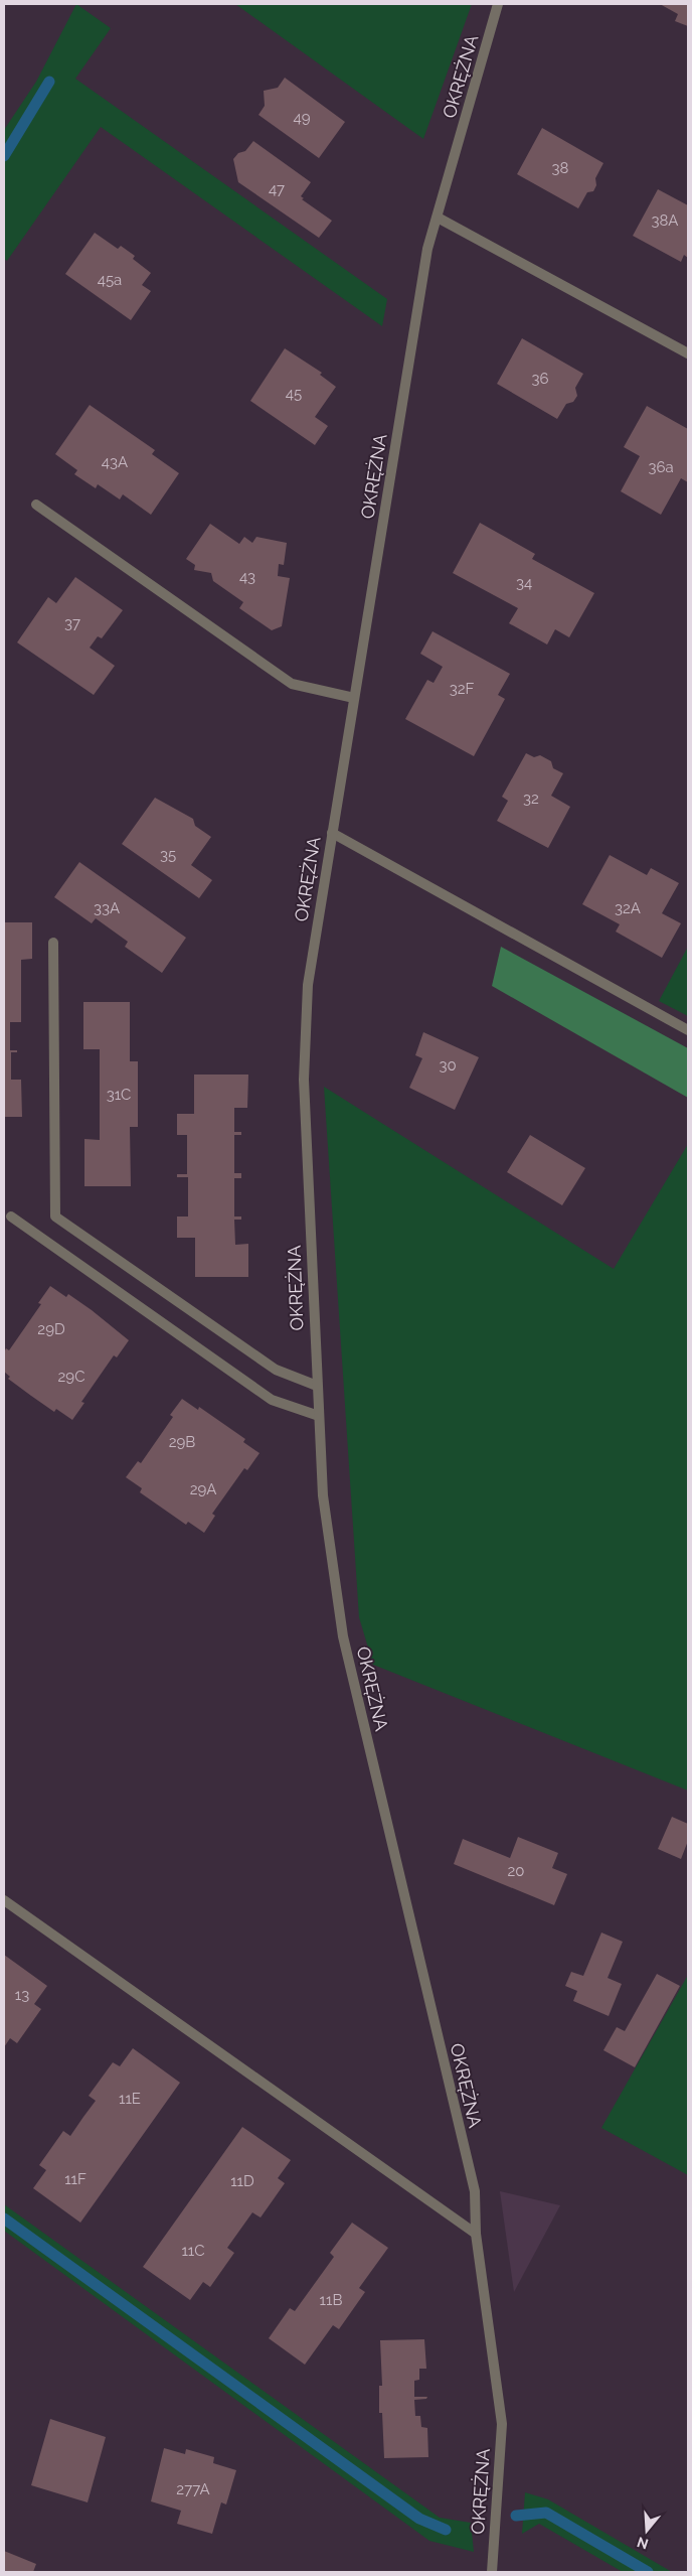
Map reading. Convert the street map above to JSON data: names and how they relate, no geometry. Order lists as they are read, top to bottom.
{
  "streets": {
    "street": ["OKRĘŻNA"]
  },
  "house_numbers": [
    "49",
    "38",
    "47",
    "38A",
    "45a",
    "36",
    "45",
    "43A",
    "36a",
    "43",
    "34",
    "37",
    "32F",
    "32",
    "35",
    "33A",
    "32A",
    "30",
    "31C",
    "29D",
    "29C",
    "29B",
    "29A",
    "20",
    "13",
    "11E",
    "11F",
    "11D",
    "11C",
    "11B",
    "277A"
  ],
  "north": "bottom"
}
